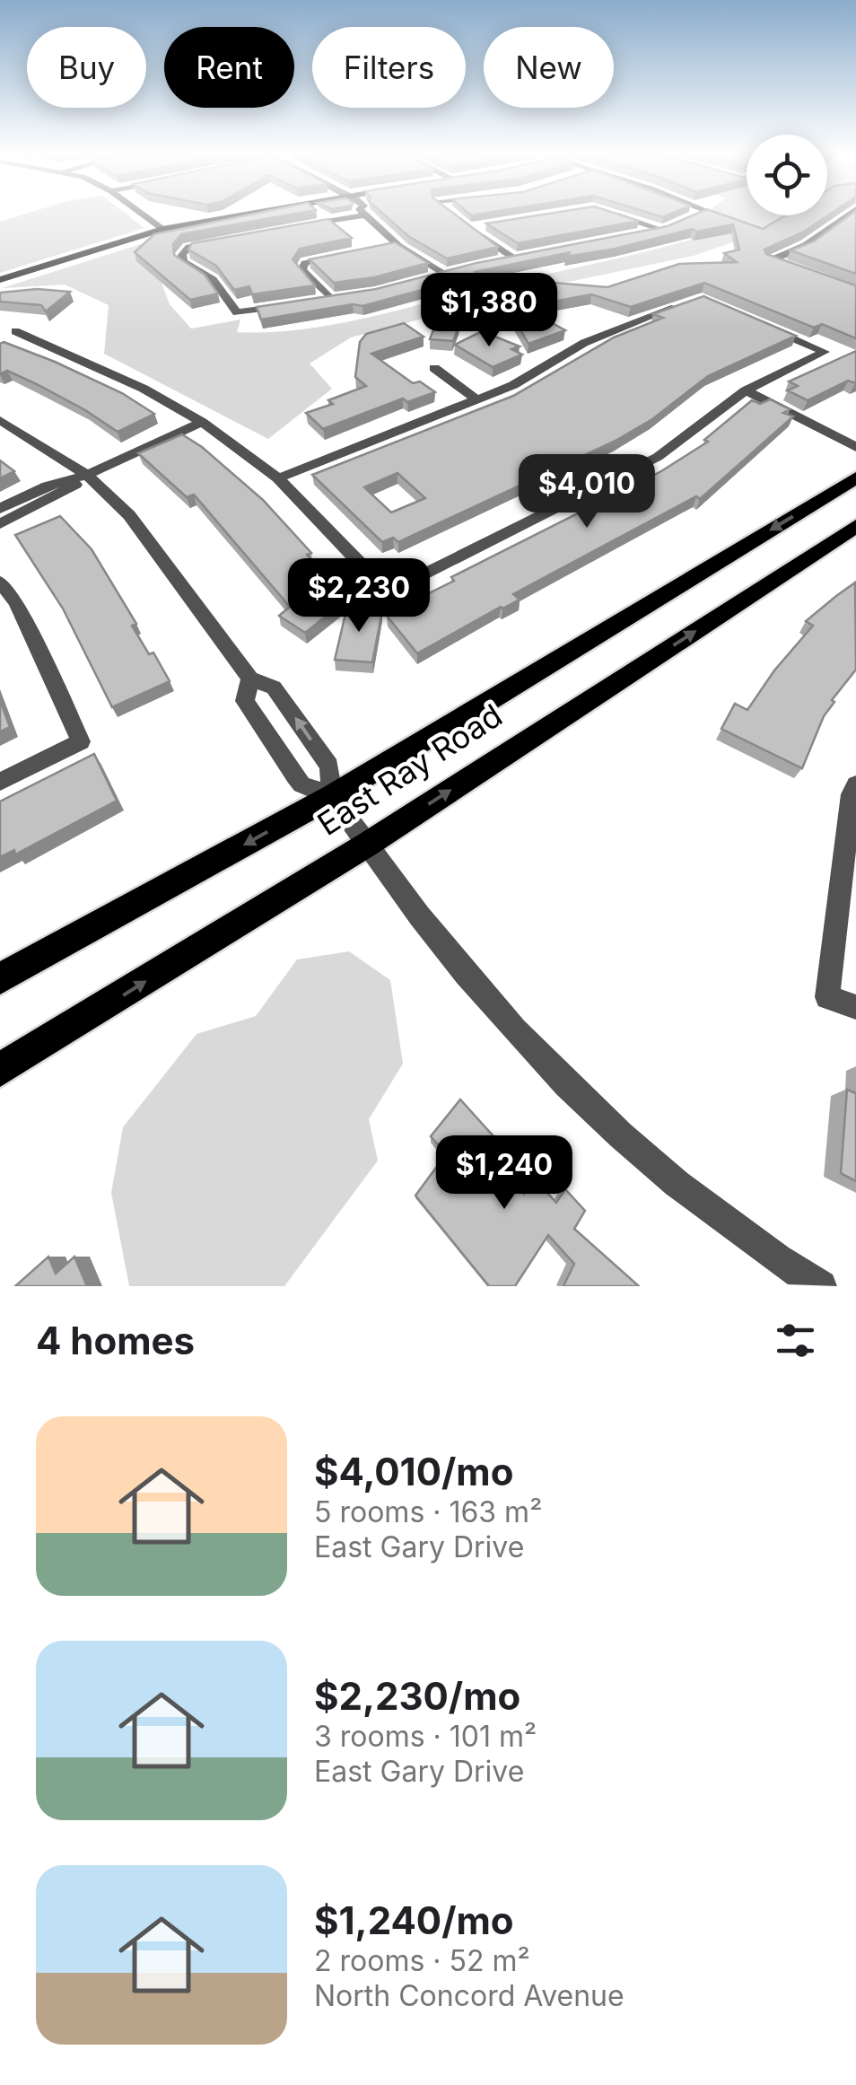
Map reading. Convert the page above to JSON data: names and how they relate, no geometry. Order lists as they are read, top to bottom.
{
  "streets": {
    "main road": ["East Ray Road"]
  },
  "page": {
    "chip": [
      "Buy",
      "Rent",
      "Filters",
      "New"
    ],
    "price": [
      "$1,380",
      "$4,010",
      "$2,230",
      "$1,240"
    ],
    "heading": "4 homes",
    "list": [
      {
        "name": "$4,010/mo",
        "note": "5 rooms · 163 m² · East Gary Drive"
      },
      {
        "name": "$2,230/mo",
        "note": "3 rooms · 101 m² · East Gary Drive"
      },
      {
        "name": "$1,240/mo",
        "note": "2 rooms · 52 m² · North Concord Avenue"
      }
    ]
  }
}
